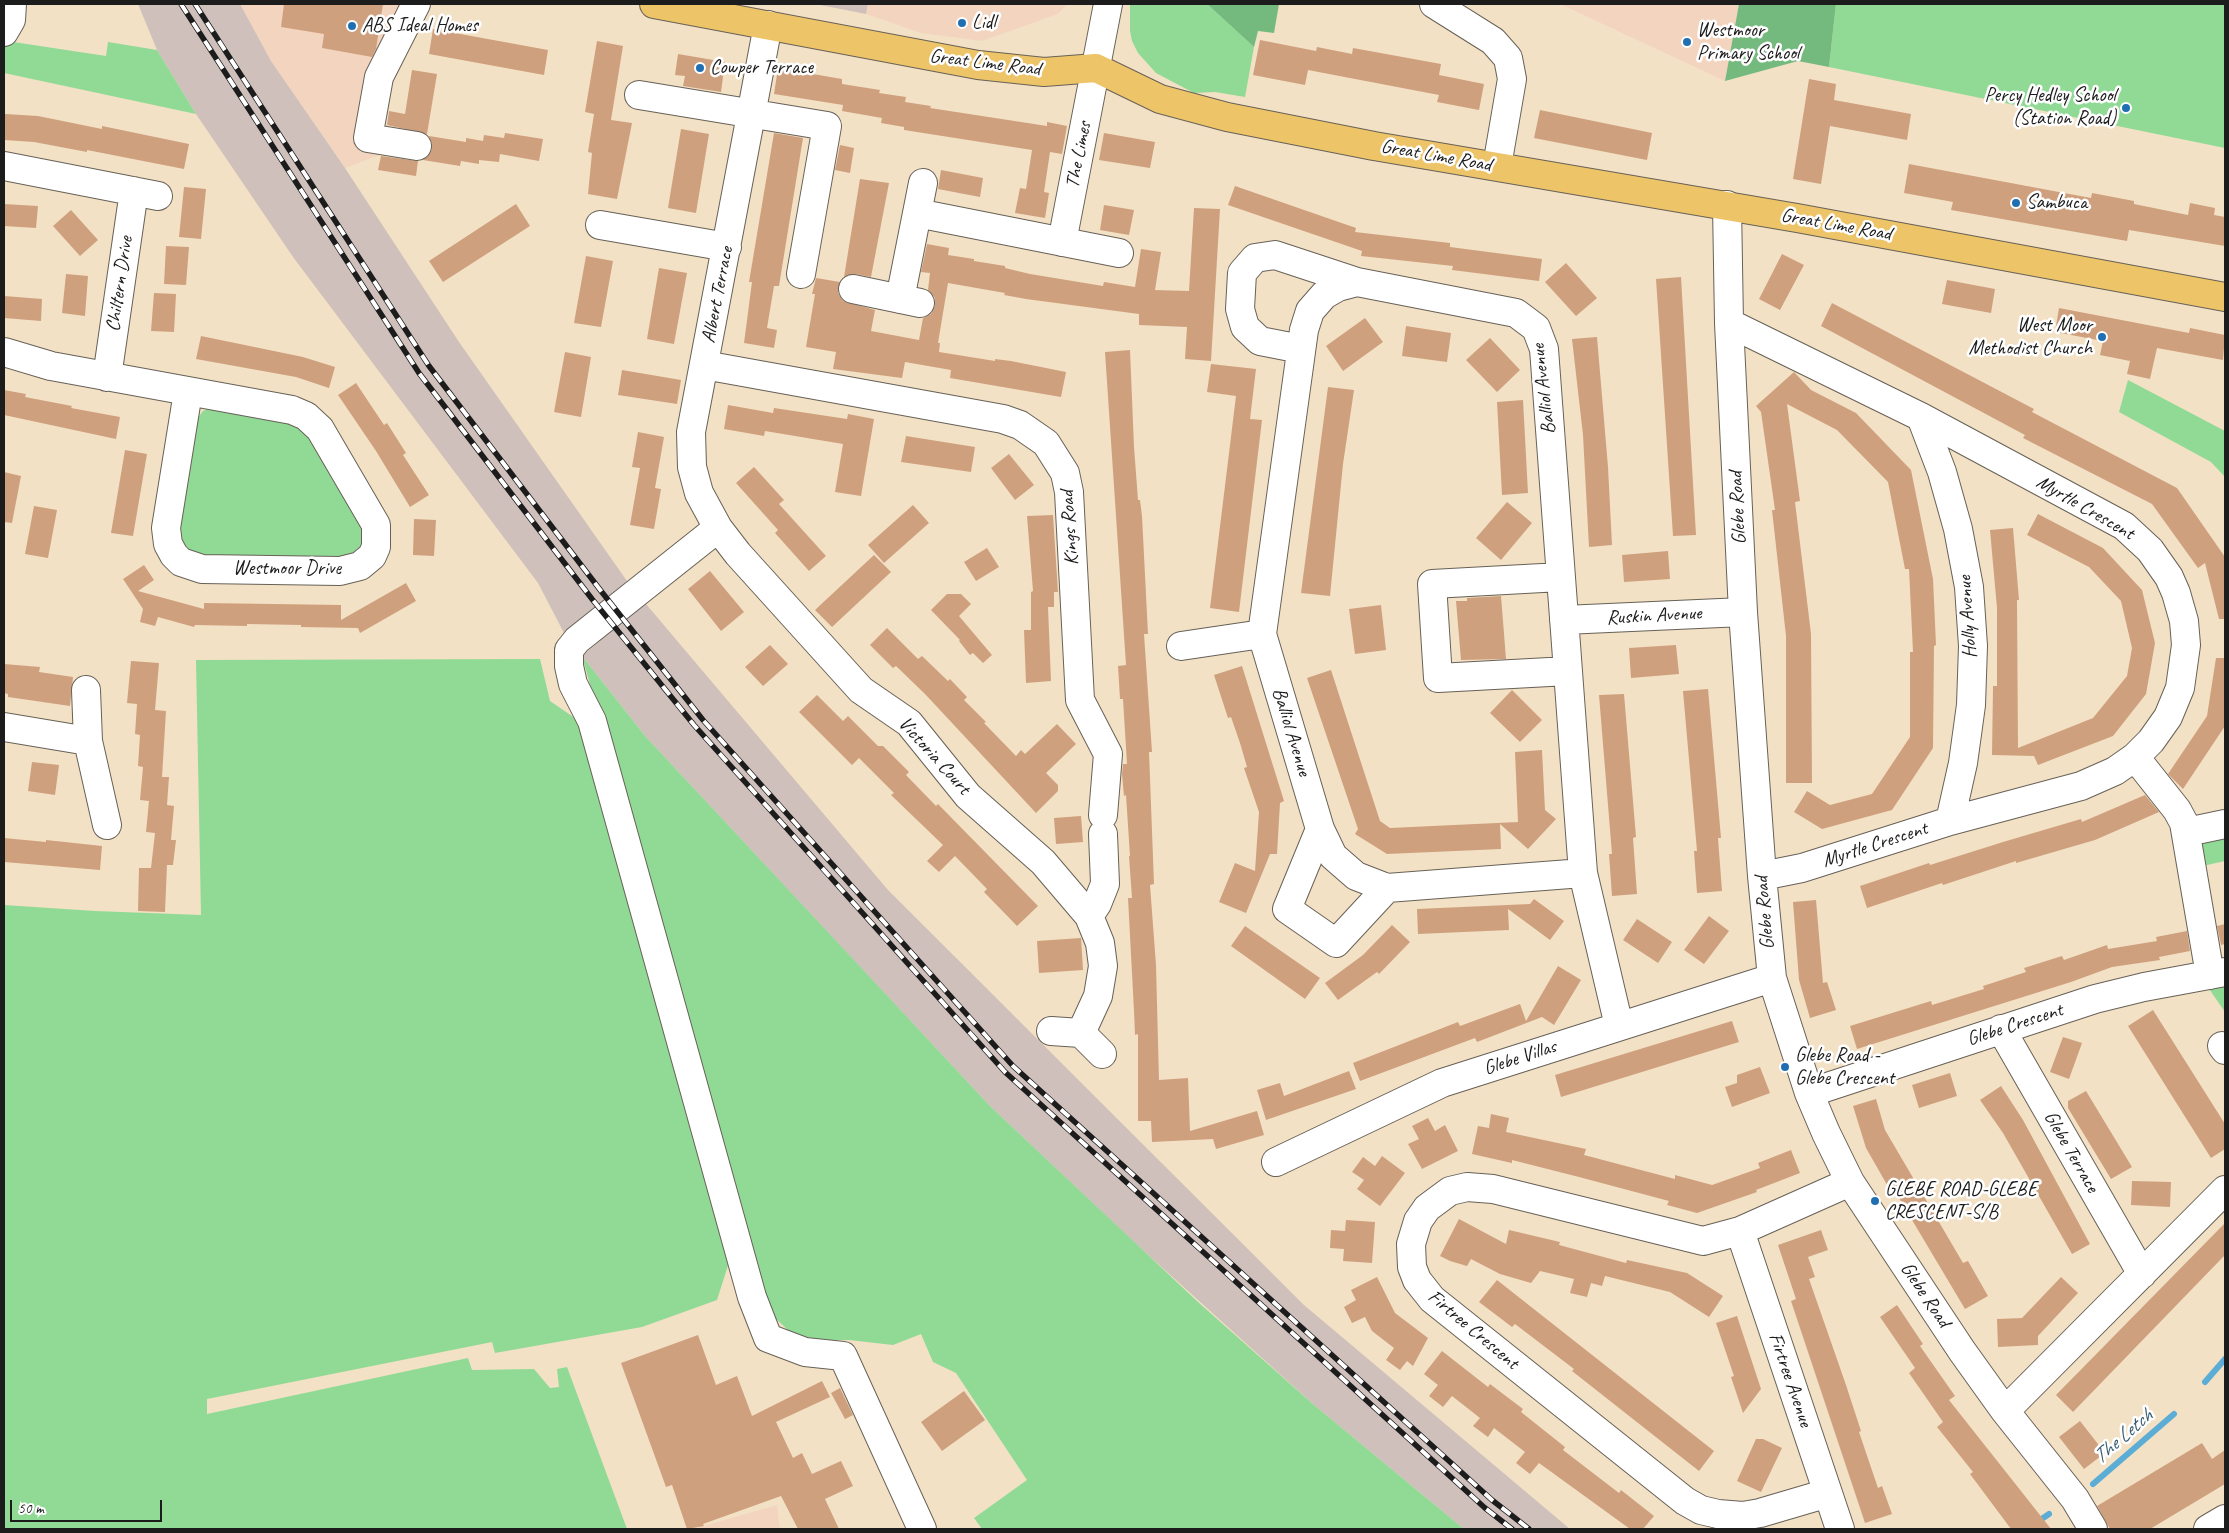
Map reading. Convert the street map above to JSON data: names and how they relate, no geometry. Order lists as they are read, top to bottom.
{
  "streets": {
    "main road": ["Great Lime Road"],
    "street": [
      "The Limes",
      "Chiltern Drive",
      "Albert Terrace",
      "Balliol Avenue",
      "Glebe Road",
      "Myrtle Crescent",
      "Kings Road",
      "Westmoor Drive",
      "Ruskin Avenue",
      "Holly Avenue",
      "Victoria Court",
      "Glebe Crescent",
      "Glebe Villas",
      "Glebe Terrace",
      "Firtree Crescent",
      "Firtree Avenue"
    ]
  },
  "crossings": [
    ["Great Lime Road", "The Limes"],
    ["Great Lime Road", "Albert Terrace"],
    ["Great Lime Road", "Glebe Road"],
    ["Chiltern Drive", "Westmoor Drive"],
    ["Albert Terrace", "Kings Road"],
    ["Albert Terrace", "Victoria Court"],
    ["Balliol Avenue", "Ruskin Avenue"],
    ["Glebe Road", "Myrtle Crescent"],
    ["Glebe Road", "Ruskin Avenue"],
    ["Glebe Road", "Glebe Crescent"],
    ["Glebe Road", "Glebe Villas"],
    ["Glebe Road", "Firtree Crescent"],
    ["Myrtle Crescent", "Holly Avenue"],
    ["Kings Road", "Victoria Court"],
    ["Glebe Crescent", "Glebe Terrace"],
    ["Firtree Crescent", "Firtree Avenue"]
  ],
  "water": ["The Letch"],
  "places": [
    "Lidl",
    "ABS Ideal Homes",
    "Westmoor Primary School",
    "Cowper Terrace",
    "Percy Hedley School (Station Road)",
    "Sambuca",
    "West Moor Methodist Church",
    "Glebe Road - Glebe Crescent",
    "GLEBE ROAD-GLEBE CRESCENT-S/B"
  ],
  "scale_bar": "50 m"
}
